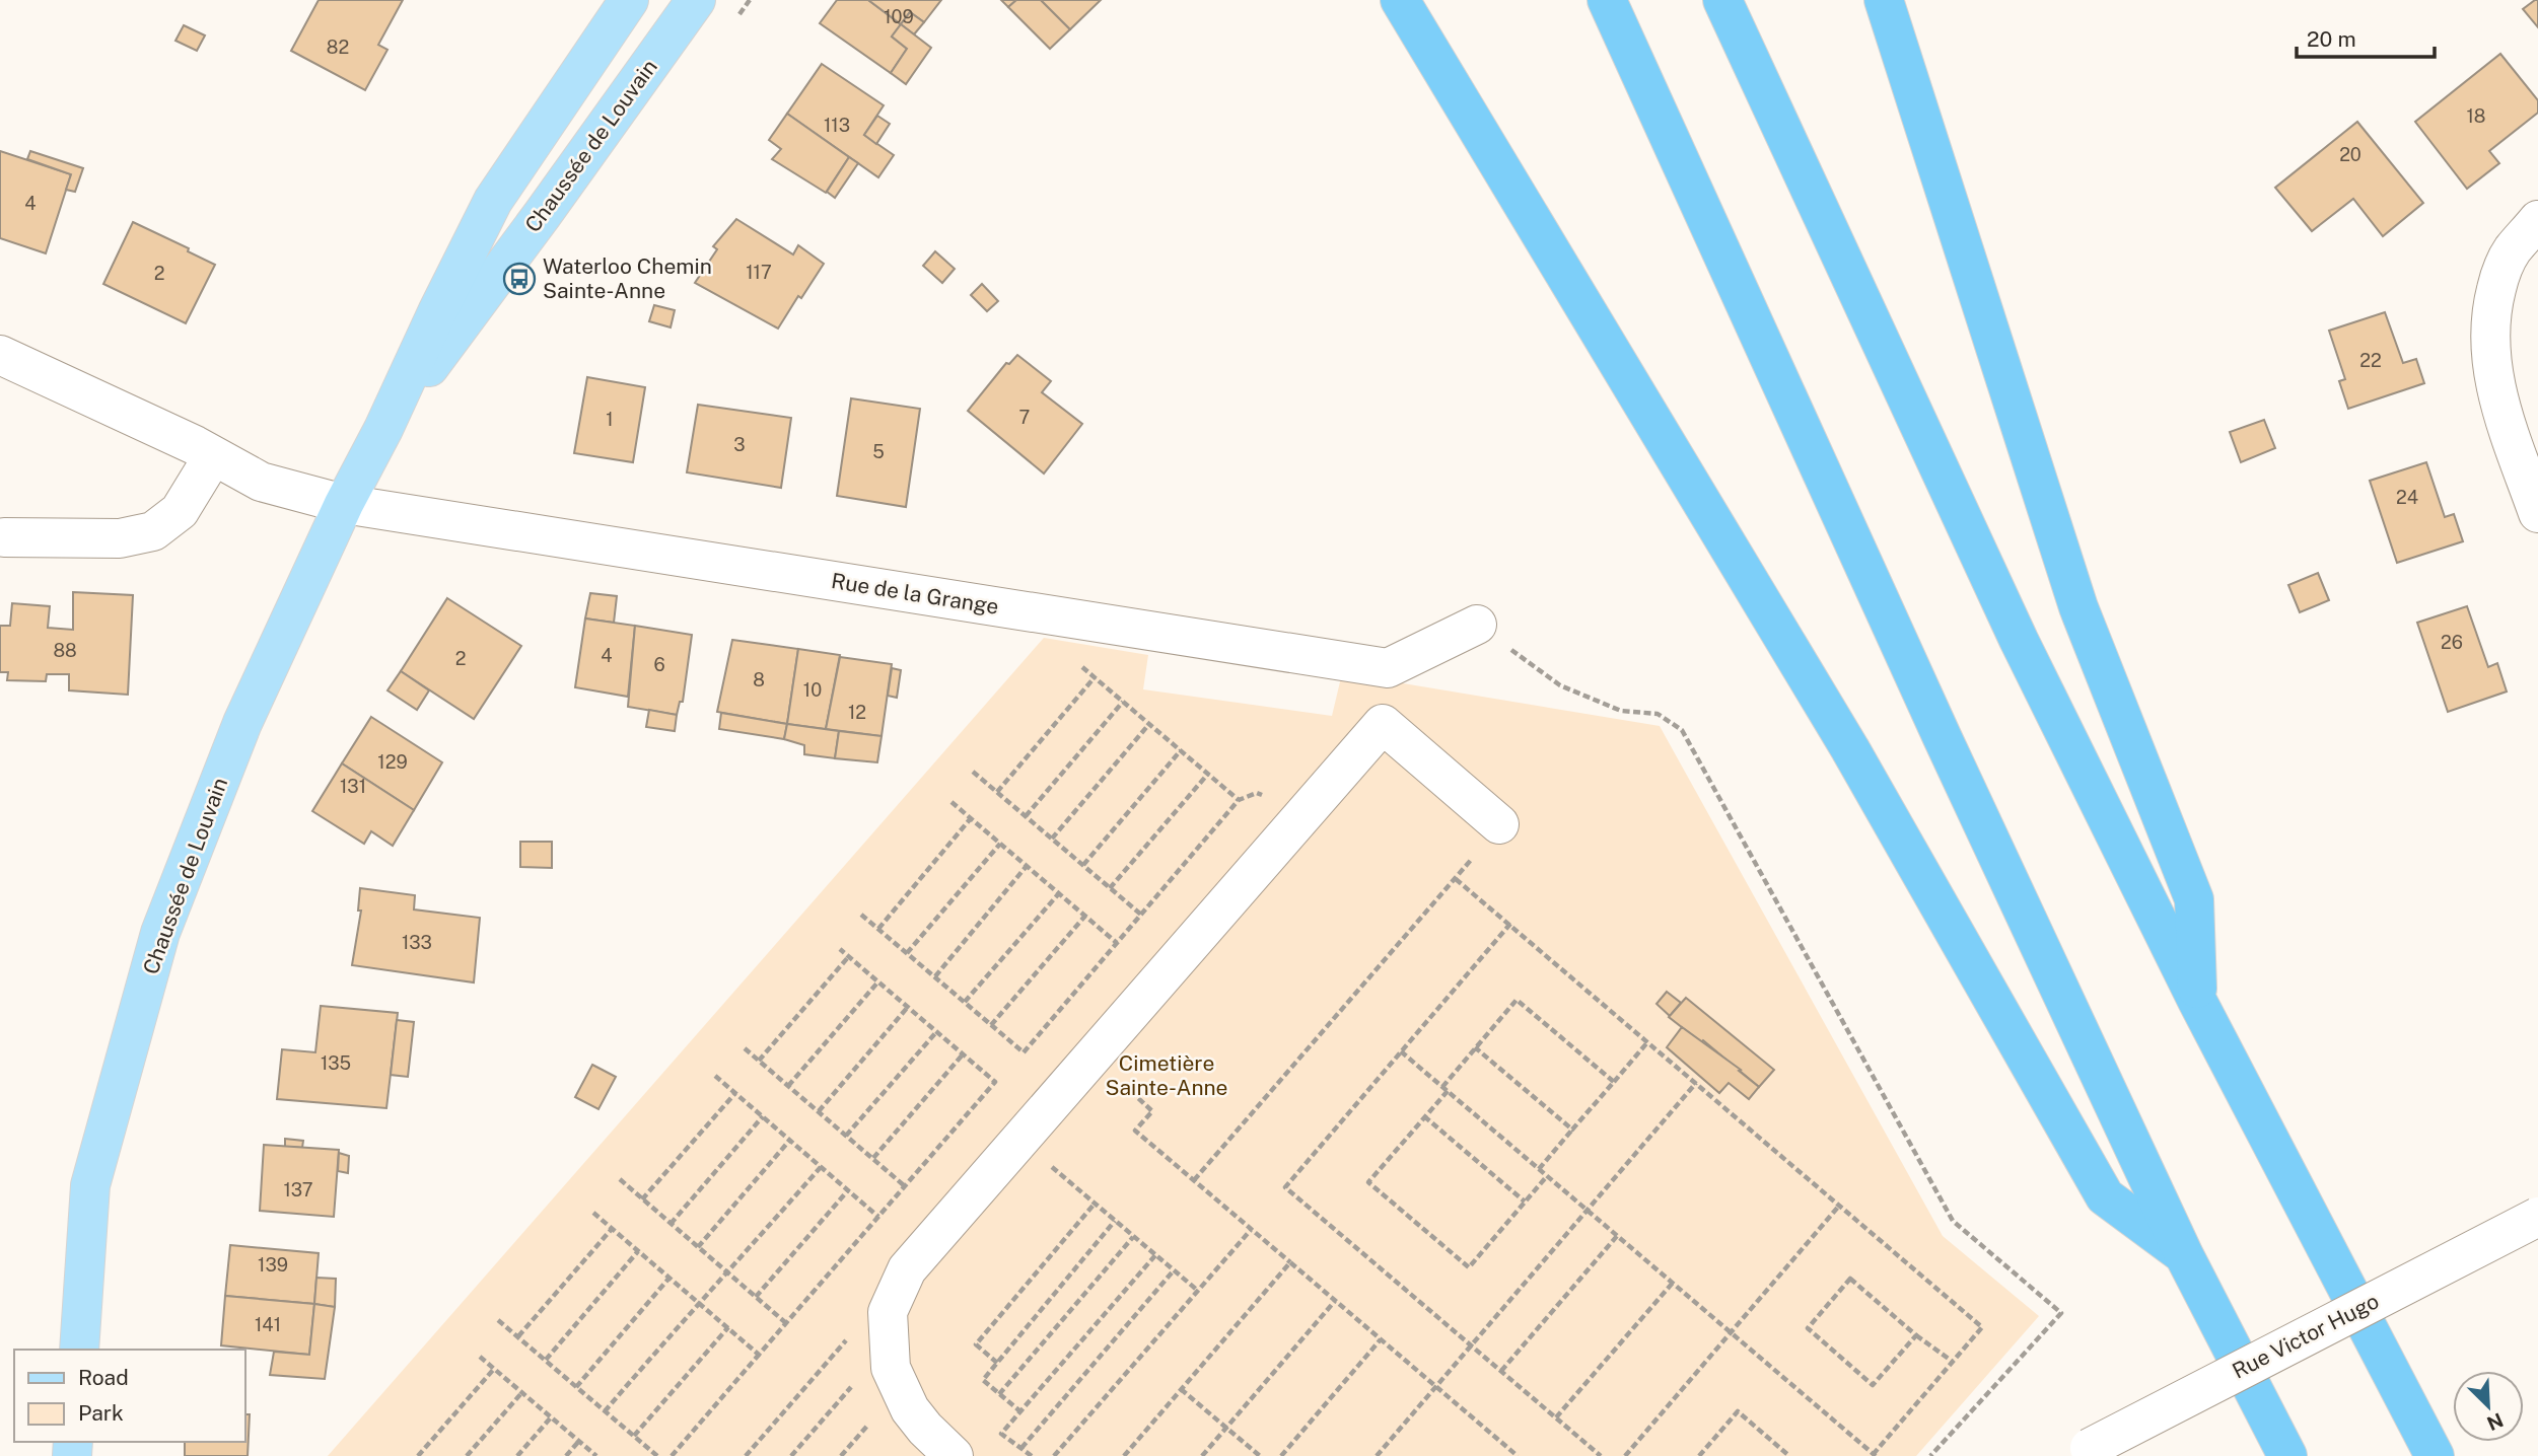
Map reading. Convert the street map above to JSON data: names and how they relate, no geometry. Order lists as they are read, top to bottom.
{
  "streets": {
    "main road": ["Chaussée de Louvain"],
    "street": ["Rue de la Grange", "Rue Victor Hugo"]
  },
  "crossings": [
    ["Chaussée de Louvain", "Rue de la Grange"]
  ],
  "parks": ["Cimetière Sainte-Anne"],
  "places": {
    "bus stop": ["Waterloo Chemin Sainte-Anne"]
  },
  "house_numbers": [
    "109",
    "82",
    "18",
    "113",
    "20",
    "4",
    "117",
    "2",
    "22",
    "7",
    "1",
    "3",
    "5",
    "24",
    "26",
    "88",
    "4",
    "2",
    "6",
    "8",
    "10",
    "12",
    "129",
    "131",
    "133",
    "135",
    "137",
    "139",
    "141"
  ],
  "legend": ["Road", "Park"],
  "scale_bar": "20 m",
  "north": "bottom right"
}
